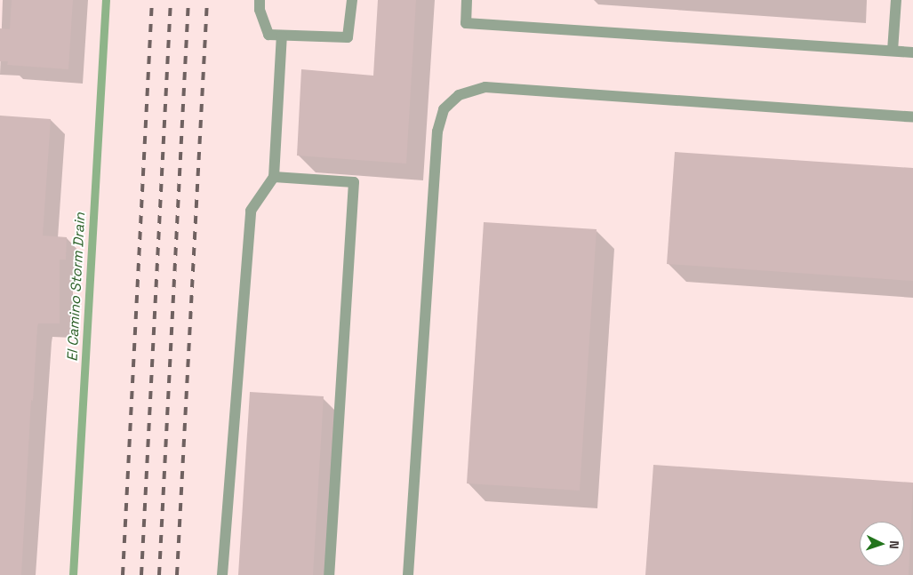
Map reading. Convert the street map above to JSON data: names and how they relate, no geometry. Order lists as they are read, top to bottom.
{
  "water": ["El Camino Storm Drain"],
  "north": "right"
}
